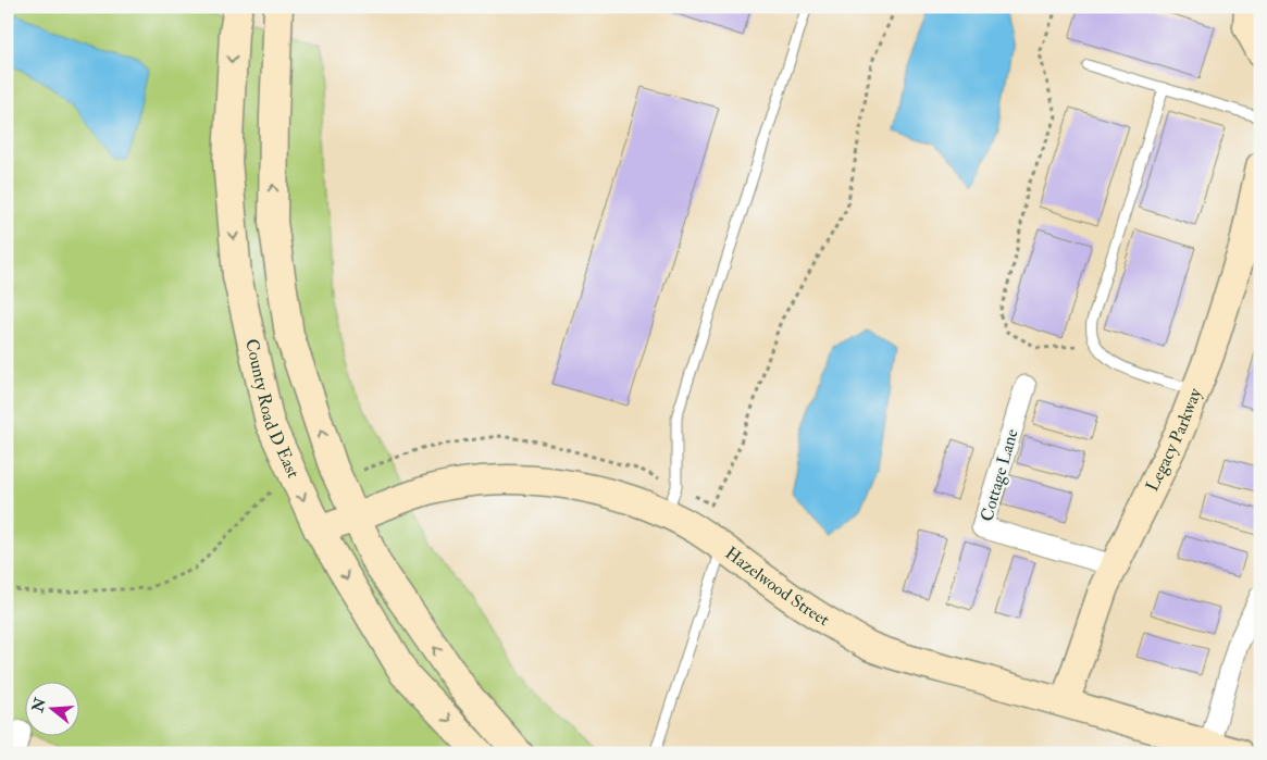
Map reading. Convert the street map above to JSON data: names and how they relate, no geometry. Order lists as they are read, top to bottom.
{
  "streets": {
    "street": [
      "County Road D East",
      "Legacy Parkway",
      "Cottage Lane",
      "Hazelwood Street"
    ]
  },
  "crossings": [
    ["County Road D East", "Hazelwood Street"],
    ["Legacy Parkway", "Cottage Lane"],
    ["Legacy Parkway", "Hazelwood Street"]
  ],
  "north": "left"
}
